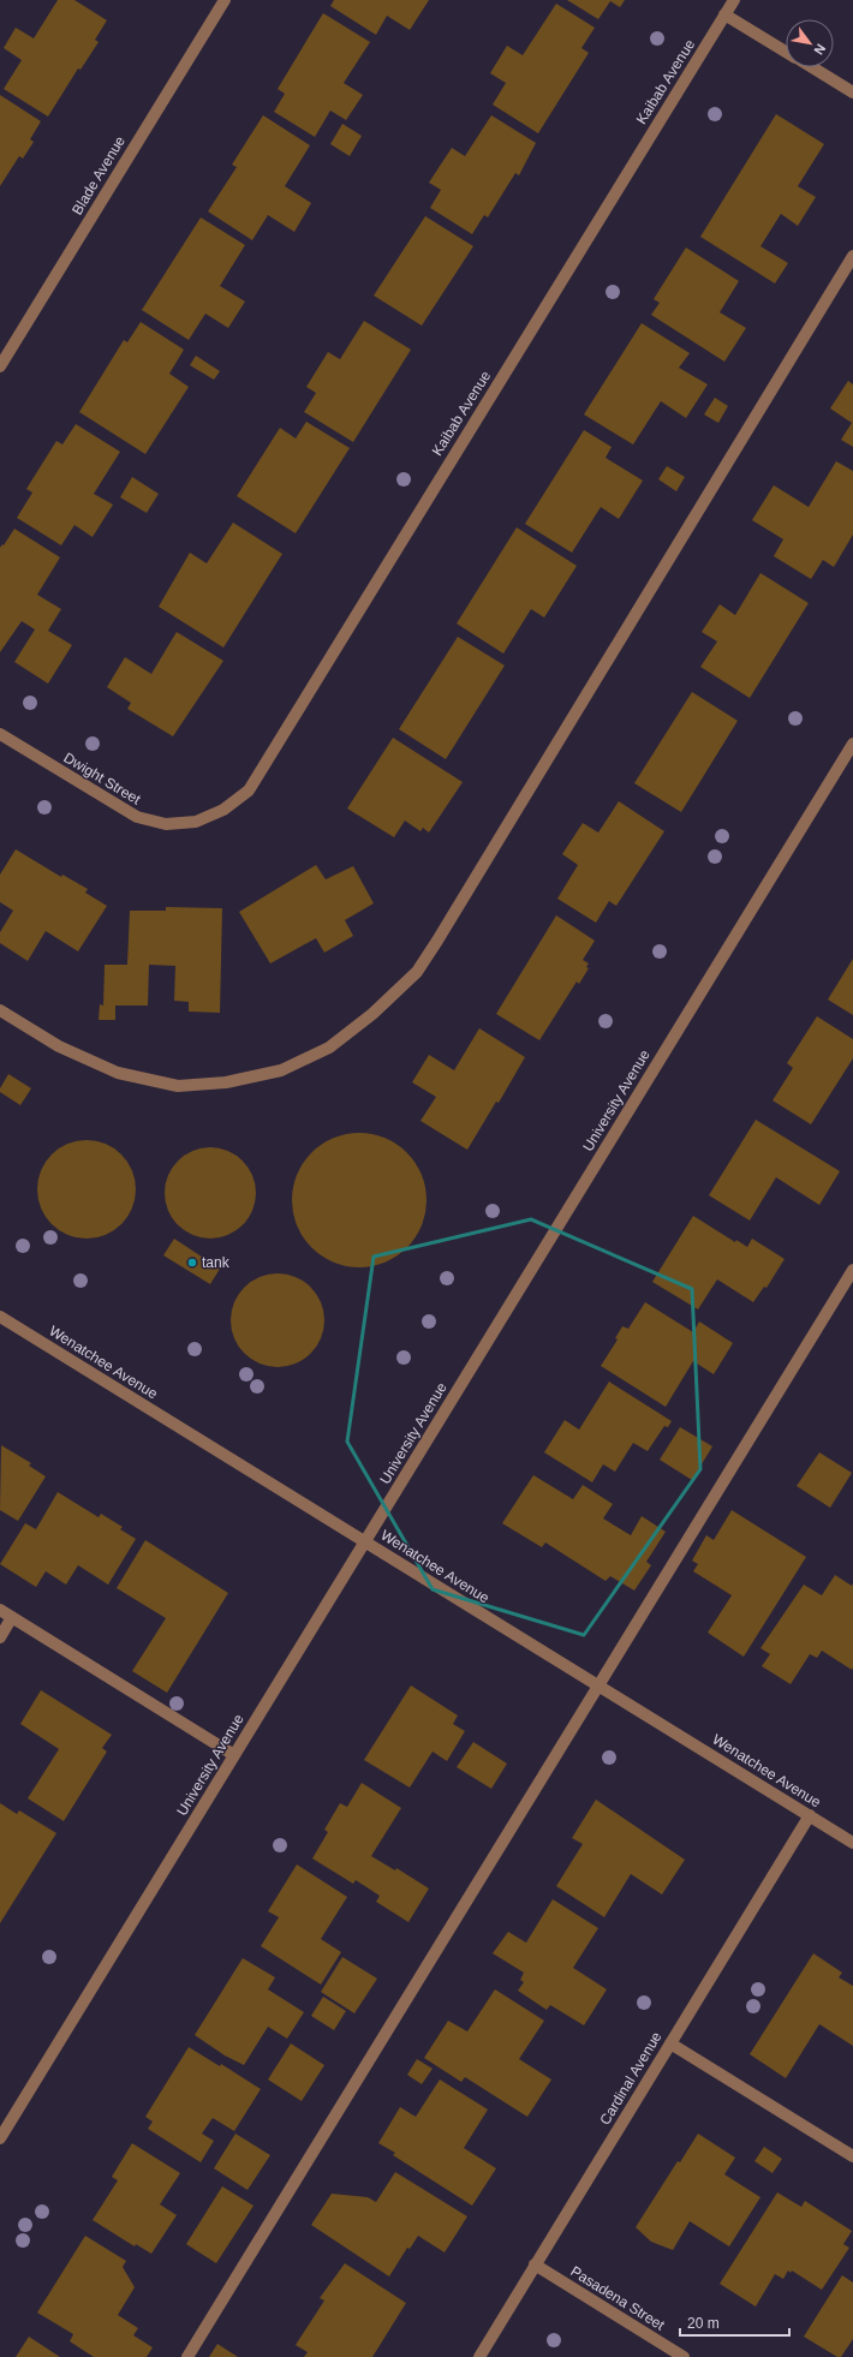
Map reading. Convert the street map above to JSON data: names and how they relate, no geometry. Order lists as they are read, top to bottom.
{
  "streets": {
    "street": [
      "Kaibab Avenue",
      "Blade Avenue",
      "Dwight Street",
      "University Avenue",
      "Wenatchee Avenue",
      "Cardinal Avenue",
      "Pasadena Street"
    ]
  },
  "crossings": [
    ["Kaibab Avenue", "Dwight Street"],
    ["University Avenue", "Wenatchee Avenue"],
    ["Wenatchee Avenue", "Cardinal Avenue"],
    ["Cardinal Avenue", "Pasadena Street"]
  ],
  "places": ["tank"],
  "scale_bar": "20 m",
  "north": "bottom right"
}
